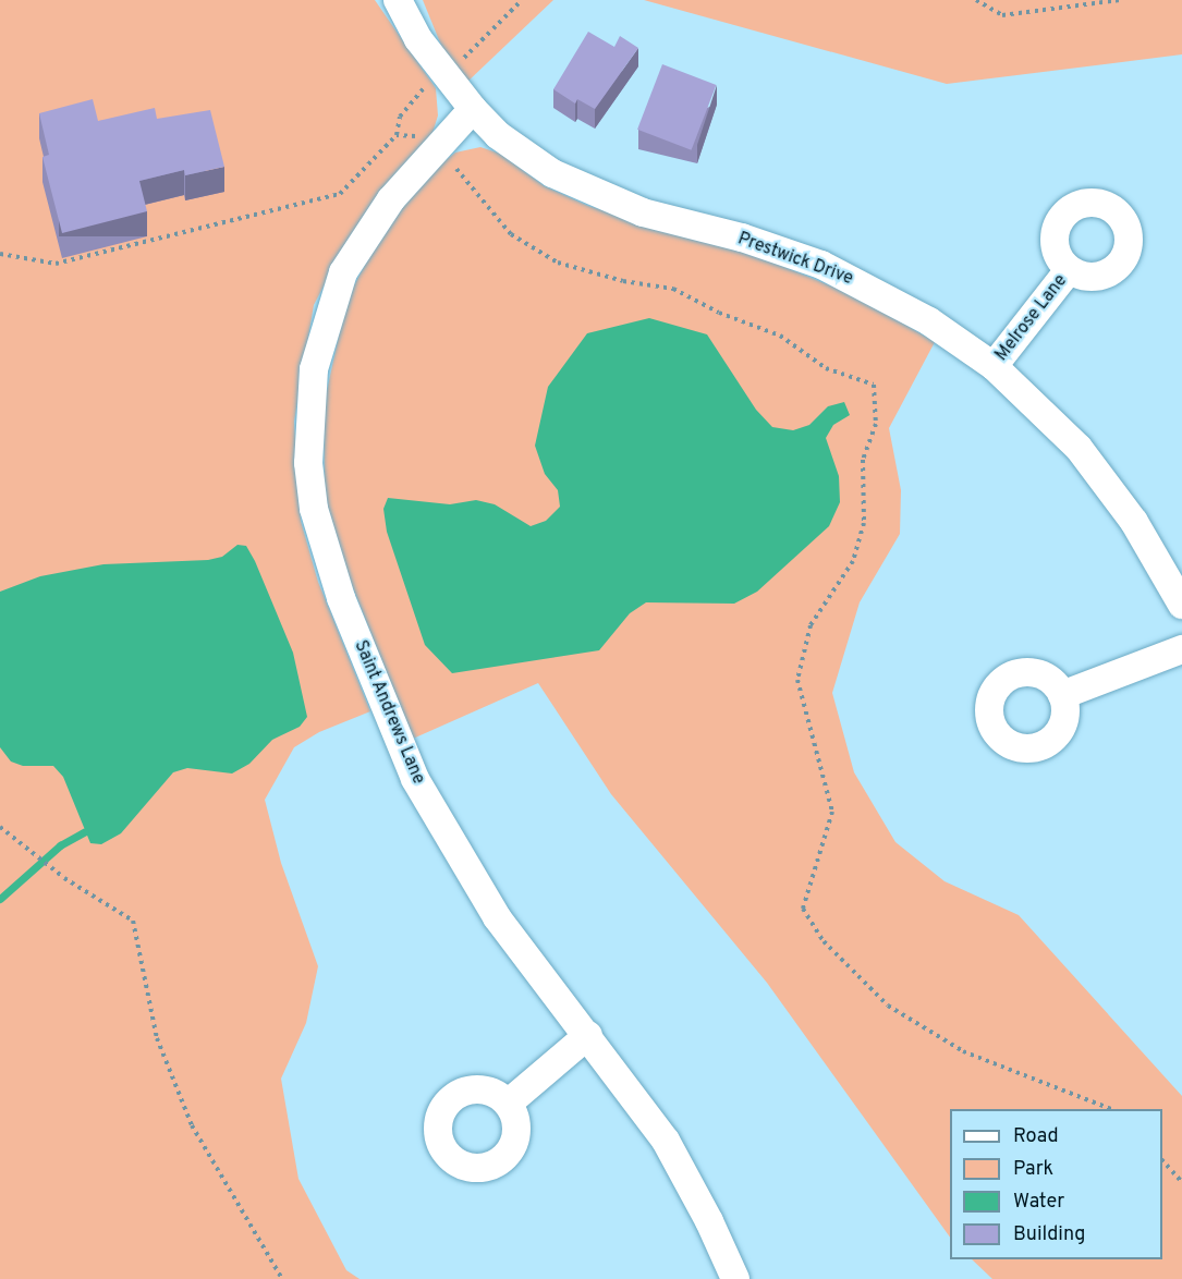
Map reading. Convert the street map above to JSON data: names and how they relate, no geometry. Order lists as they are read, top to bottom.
{
  "streets": {
    "street": ["Prestwick Drive", "Melrose Lane", "Saint Andrews Lane"]
  },
  "crossings": [
    ["Prestwick Drive", "Melrose Lane"],
    ["Prestwick Drive", "Saint Andrews Lane"]
  ],
  "legend": [
    "Road",
    "Park",
    "Water",
    "Building"
  ]
}
